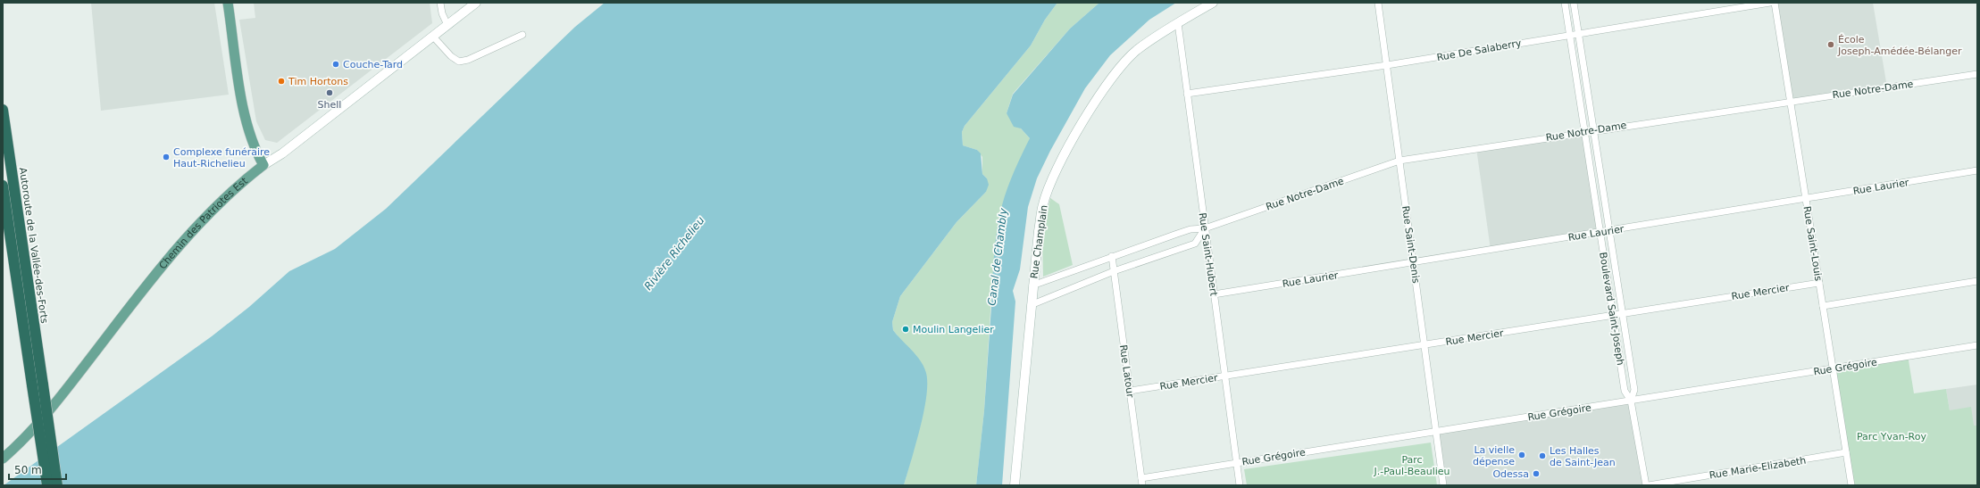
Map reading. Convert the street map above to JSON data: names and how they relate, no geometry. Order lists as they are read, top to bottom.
{
  "streets": {
    "highway": ["Autoroute de la Vallée-des-Forts"],
    "main road": ["Chemin des Patriotes Est"],
    "street": [
      "Rue De Salaberry",
      "Rue Notre-Dame",
      "Rue Laurier",
      "Rue Champlain",
      "Rue Saint-Louis",
      "Rue Saint-Denis",
      "Rue Saint-Hubert",
      "Rue Mercier",
      "Boulevard Saint-Joseph",
      "Rue Grégoire",
      "Rue Latour",
      "Rue Marie-Elizabeth"
    ]
  },
  "crossings": [
    ["Rue De Salaberry", "Rue Saint-Denis"],
    ["Rue De Salaberry", "Rue Saint-Hubert"],
    ["Rue De Salaberry", "Boulevard Saint-Joseph"],
    ["Rue Notre-Dame", "Rue Champlain"],
    ["Rue Notre-Dame", "Rue Saint-Louis"],
    ["Rue Notre-Dame", "Rue Saint-Denis"],
    ["Rue Notre-Dame", "Rue Saint-Hubert"],
    ["Rue Notre-Dame", "Boulevard Saint-Joseph"],
    ["Rue Notre-Dame", "Rue Latour"],
    ["Rue Laurier", "Rue Saint-Louis"],
    ["Rue Laurier", "Rue Saint-Denis"],
    ["Rue Laurier", "Rue Saint-Hubert"],
    ["Rue Laurier", "Boulevard Saint-Joseph"],
    ["Rue Champlain", "Rue Saint-Hubert"],
    ["Rue Saint-Louis", "Rue Mercier"],
    ["Rue Saint-Louis", "Rue Grégoire"],
    ["Rue Saint-Louis", "Rue Marie-Elizabeth"],
    ["Rue Saint-Denis", "Rue Mercier"],
    ["Rue Saint-Denis", "Rue Grégoire"],
    ["Rue Saint-Hubert", "Rue Mercier"],
    ["Rue Saint-Hubert", "Rue Grégoire"],
    ["Rue Mercier", "Boulevard Saint-Joseph"],
    ["Rue Mercier", "Rue Latour"],
    ["Boulevard Saint-Joseph", "Rue Grégoire"],
    ["Boulevard Saint-Joseph", "Rue Marie-Elizabeth"],
    ["Rue Grégoire", "Rue Latour"]
  ],
  "water": ["Rivière Richelieu", "Canal de Chambly"],
  "parks": ["Parc Yvan-Roy", "Parc J.-Paul-Beaulieu"],
  "places": [
    "École Joseph-Amédée-Bélanger",
    "Couche-Tard",
    "Tim Hortons",
    "Shell",
    "Complexe funéraire Haut-Richelieu",
    "Moulin Langelier",
    "La vielle dépense",
    "Les Halles de Saint-Jean",
    "Odessa"
  ],
  "scale_bar": "50 m"
}
